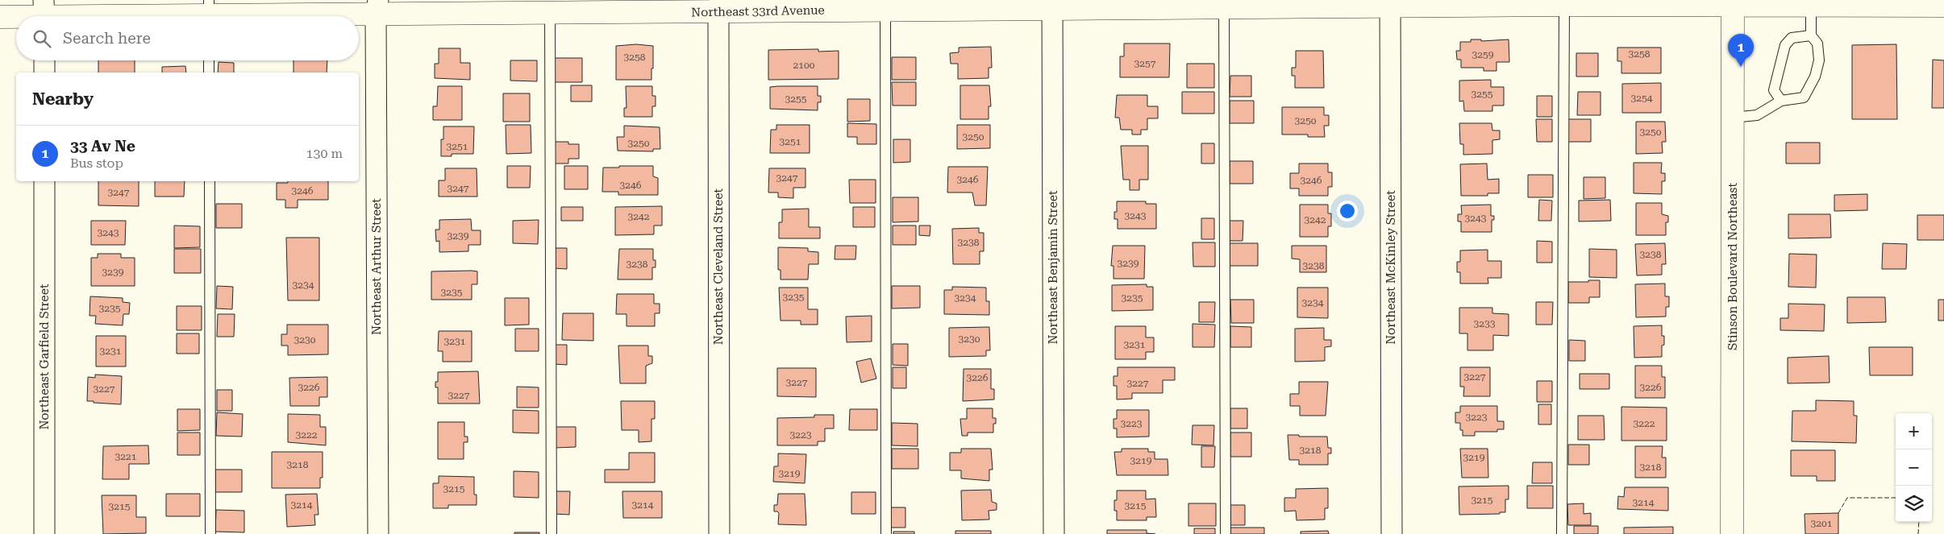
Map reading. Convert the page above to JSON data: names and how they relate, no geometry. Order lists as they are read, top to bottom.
{
  "streets": {
    "street": [
      "Northeast 33rd Avenue",
      "Northeast Arthur Street",
      "Northeast Cleveland Street",
      "Stinson Boulevard Northeast",
      "Northeast Benjamin Street",
      "Northeast McKinley Street",
      "Northeast Garfield Street"
    ]
  },
  "crossings": [
    ["Northeast 33rd Avenue", "Northeast Arthur Street"],
    ["Northeast 33rd Avenue", "Northeast Cleveland Street"],
    ["Northeast 33rd Avenue", "Stinson Boulevard Northeast"],
    ["Northeast 33rd Avenue", "Northeast Benjamin Street"],
    ["Northeast 33rd Avenue", "Northeast McKinley Street"]
  ],
  "house_numbers": [
    "3258",
    "3259",
    "3258",
    "3257",
    "2100",
    "3255",
    "3254",
    "3255",
    "3250",
    "3250",
    "3250",
    "3251",
    "3250",
    "3251",
    "3247",
    "3246",
    "3246",
    "3246",
    "3247",
    "3246",
    "3247",
    "3243",
    "3242",
    "3243",
    "3242",
    "3243",
    "3239",
    "3238",
    "3238",
    "3239",
    "3238",
    "3238",
    "3239",
    "3234",
    "3235",
    "3235",
    "3234",
    "3235",
    "3234",
    "3235",
    "3233",
    "3230",
    "3230",
    "3231",
    "3231",
    "3231",
    "3227",
    "3226",
    "3227",
    "3227",
    "3226",
    "3226",
    "3227",
    "3227",
    "3223",
    "3223",
    "3222",
    "3222",
    "3223",
    "3218",
    "3221",
    "3219",
    "3219",
    "3218",
    "3218",
    "3219",
    "3215",
    "3215",
    "3214",
    "3214",
    "3214",
    "3215",
    "3215",
    "3201"
  ],
  "page": {
    "search": "Search here",
    "pins": "1",
    "heading": "Nearby",
    "list": [
      {
        "mark": "1",
        "name": "33 Av Ne",
        "note": "Bus stop",
        "value": "130 m"
      }
    ],
    "map_buttons": ["+", "−"]
  }
}
